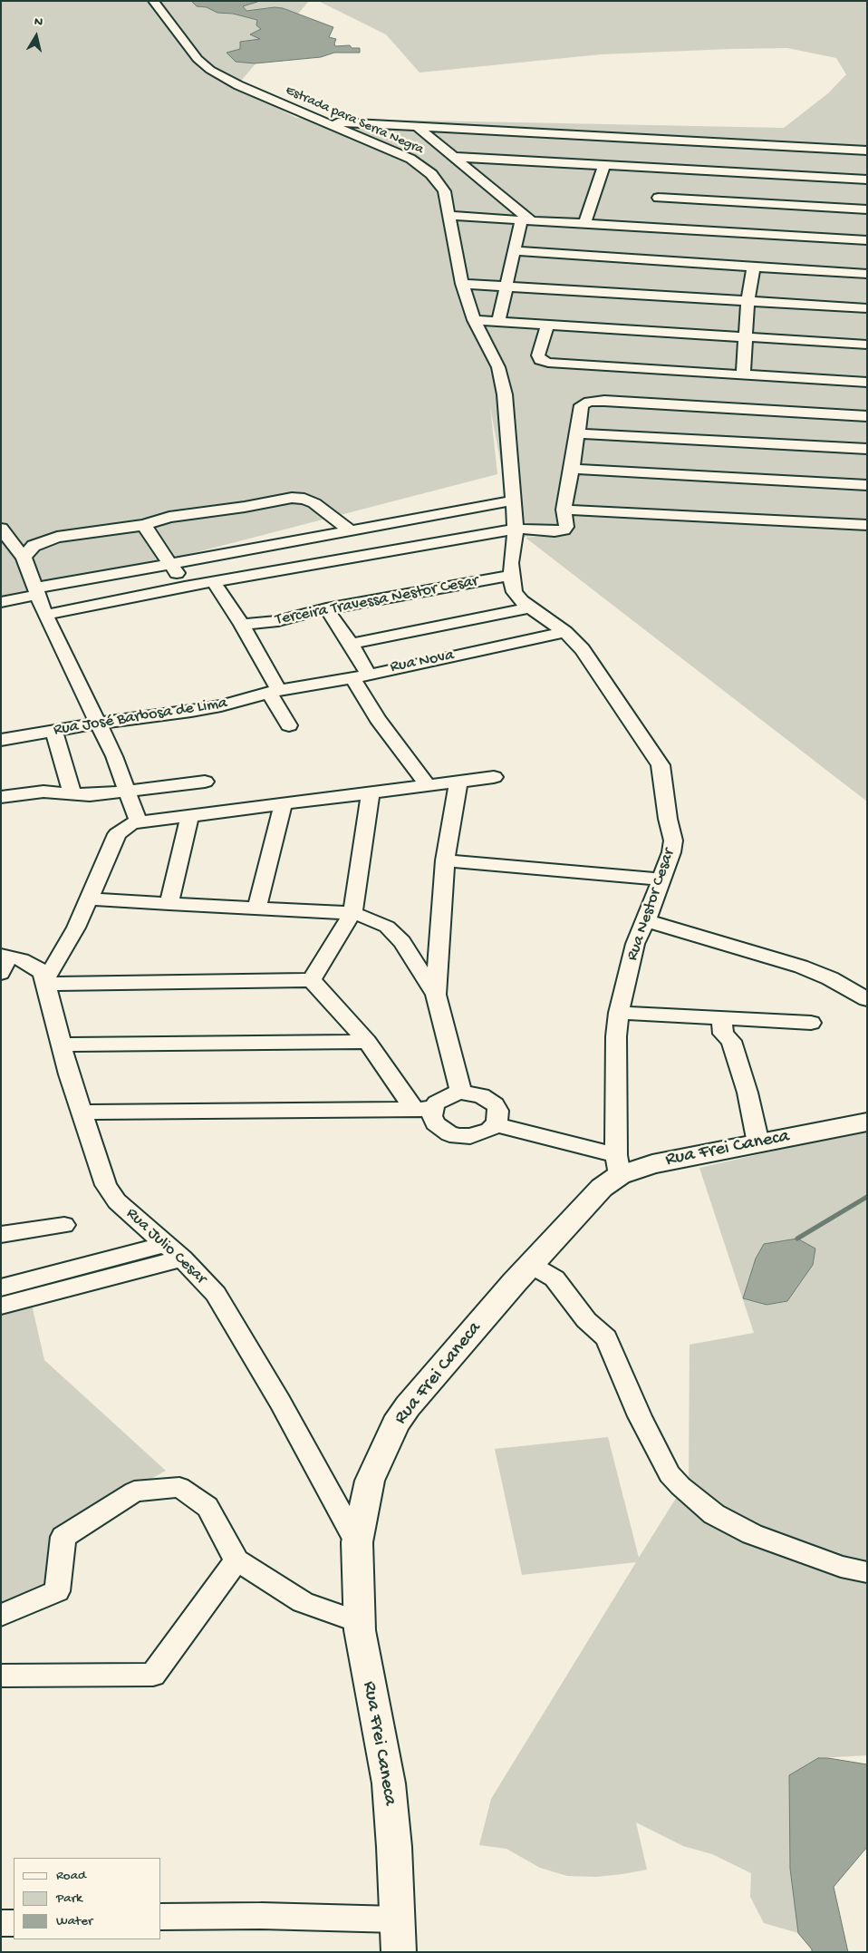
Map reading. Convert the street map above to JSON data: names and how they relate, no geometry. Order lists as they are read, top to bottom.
{
  "streets": {
    "main road": ["Rua Frei Caneca"],
    "street": [
      "Estrada para Serra Negra",
      "Terceira Travessa Nestor Cesar",
      "Rua Nova",
      "Rua José Barbosa de Lima",
      "Rua Nestor Cesar",
      "Rua Julio Cesar"
    ]
  },
  "crossings": [
    ["Estrada para Serra Negra", "Rua Nestor Cesar"],
    ["Terceira Travessa Nestor Cesar", "Rua Nestor Cesar"],
    ["Rua Nova", "Rua José Barbosa de Lima"],
    ["Rua Nova", "Rua Nestor Cesar"],
    ["Rua Nestor Cesar", "Rua Frei Caneca"],
    ["Rua Frei Caneca", "Rua Julio Cesar"]
  ],
  "legend": ["Road", "Park", "Water"],
  "north": "top"
}
